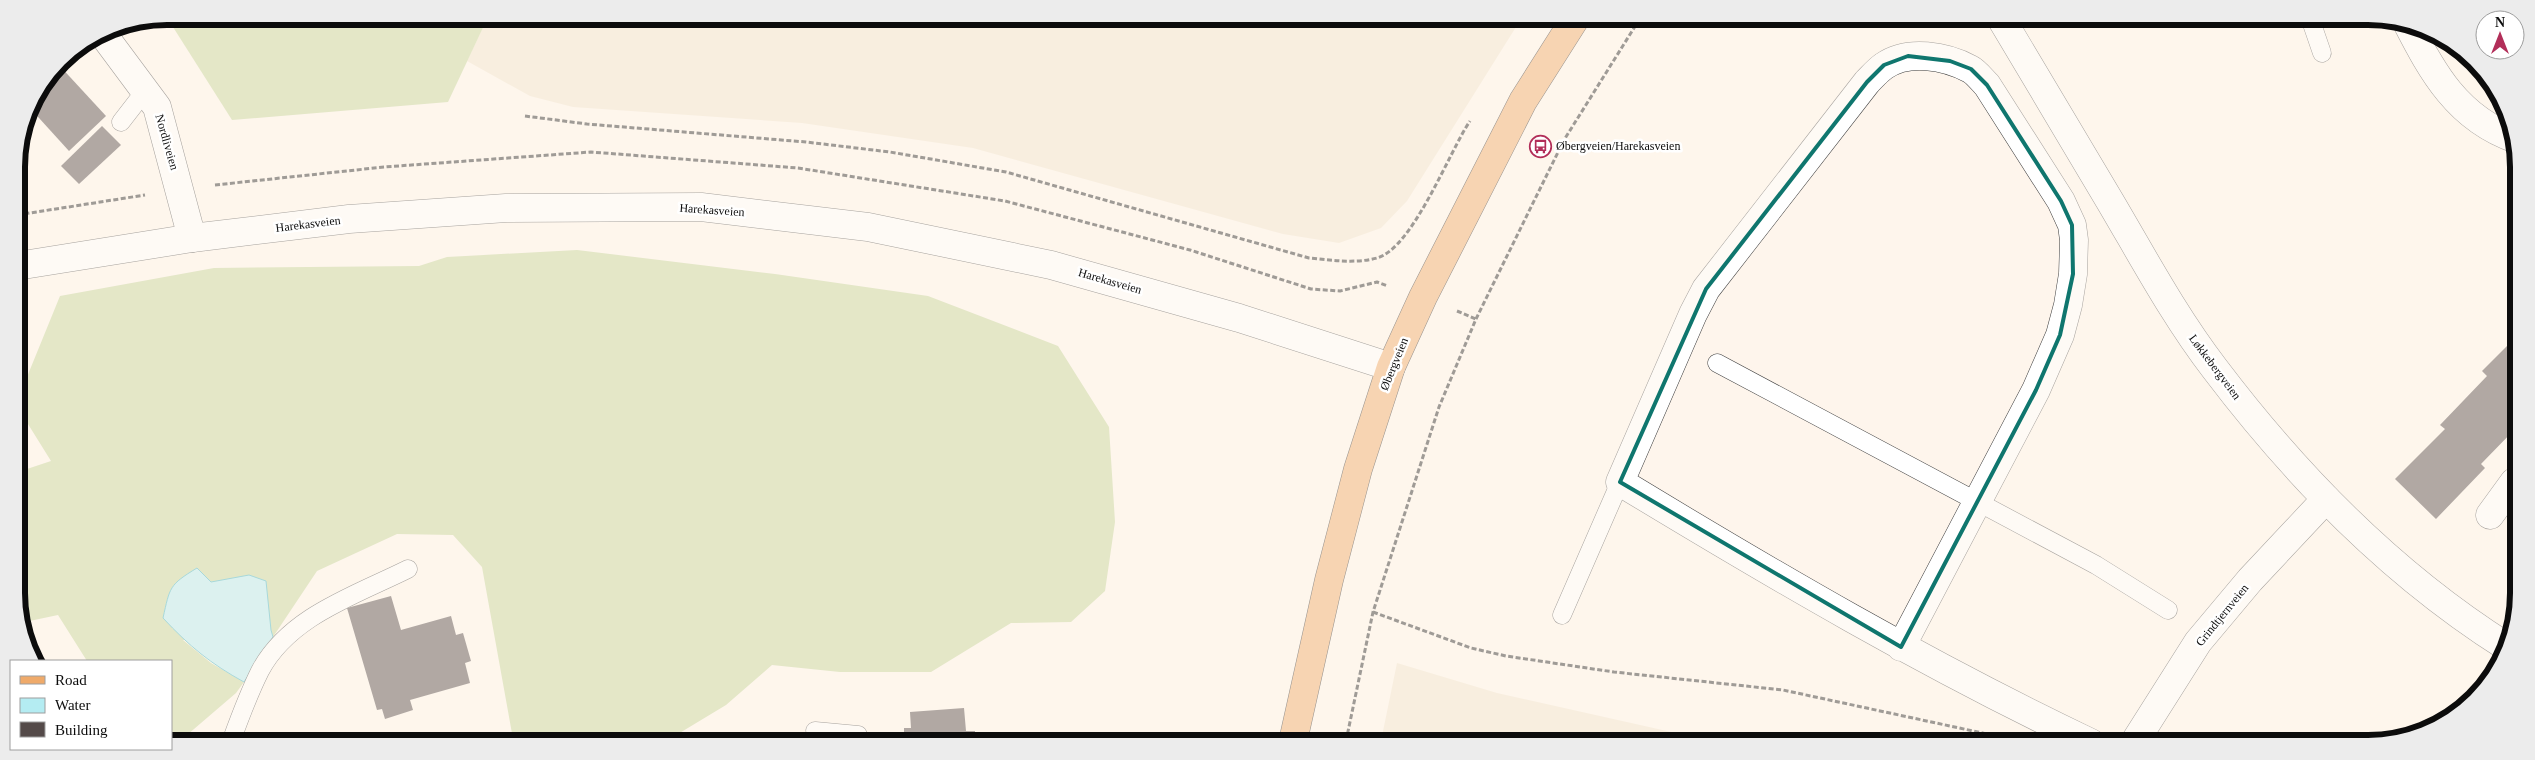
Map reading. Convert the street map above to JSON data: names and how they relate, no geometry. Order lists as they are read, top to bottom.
{
  "streets": {
    "main road": ["Øbergveien"],
    "street": [
      "Nordliveien",
      "Harekasveien",
      "Løkkebergveien",
      "Grindtjernveien"
    ]
  },
  "crossings": [
    ["Nordliveien", "Harekasveien"],
    ["Harekasveien", "Øbergveien"],
    ["Løkkebergveien", "Grindtjernveien"]
  ],
  "places": {
    "bus stop": ["Øbergveien/Harekasveien"]
  },
  "legend": ["Road", "Water", "Building"],
  "north": "top"
}
